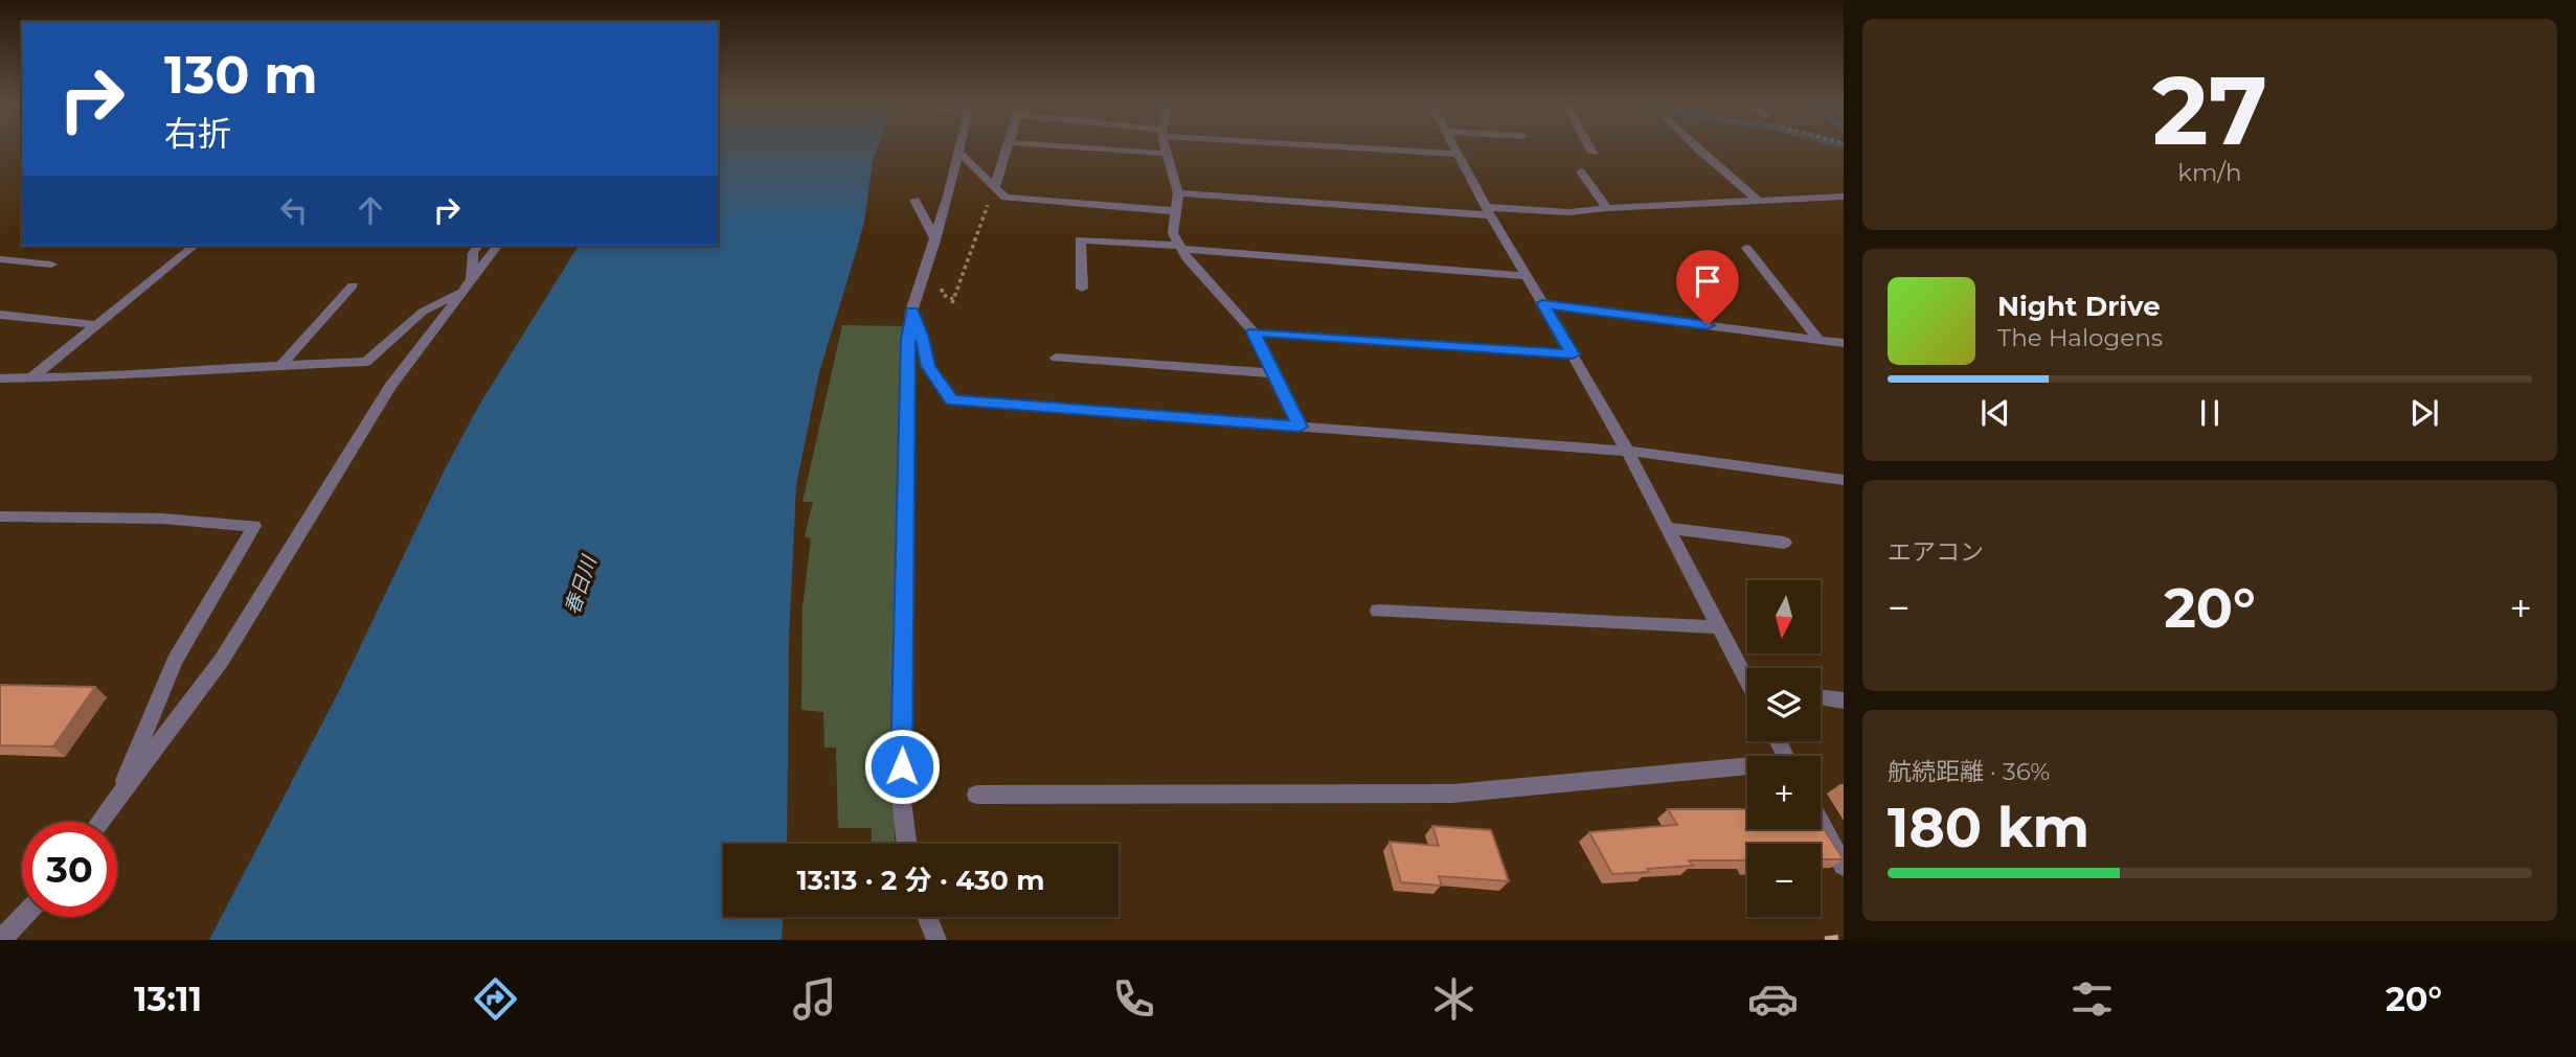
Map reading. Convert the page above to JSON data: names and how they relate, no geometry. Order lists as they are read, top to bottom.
{
  "water": ["春日川"],
  "north": "bottom",
  "page": {
    "tile": [
      ["27", "km/h"],
      "エアコン",
      ["航続距離 · 36%", "180 km"]
    ],
    "turn": ["130 m", "右折"],
    "song": ["Night Drive", "The Halogens"],
    "heat": ["−", "20°", "+"],
    "map_buttons": ["+", "−"],
    "limit": "30",
    "trip": "13:13 · 2 分 · 430 m",
    "tabs": ["13:11", "20°"]
  }
}
